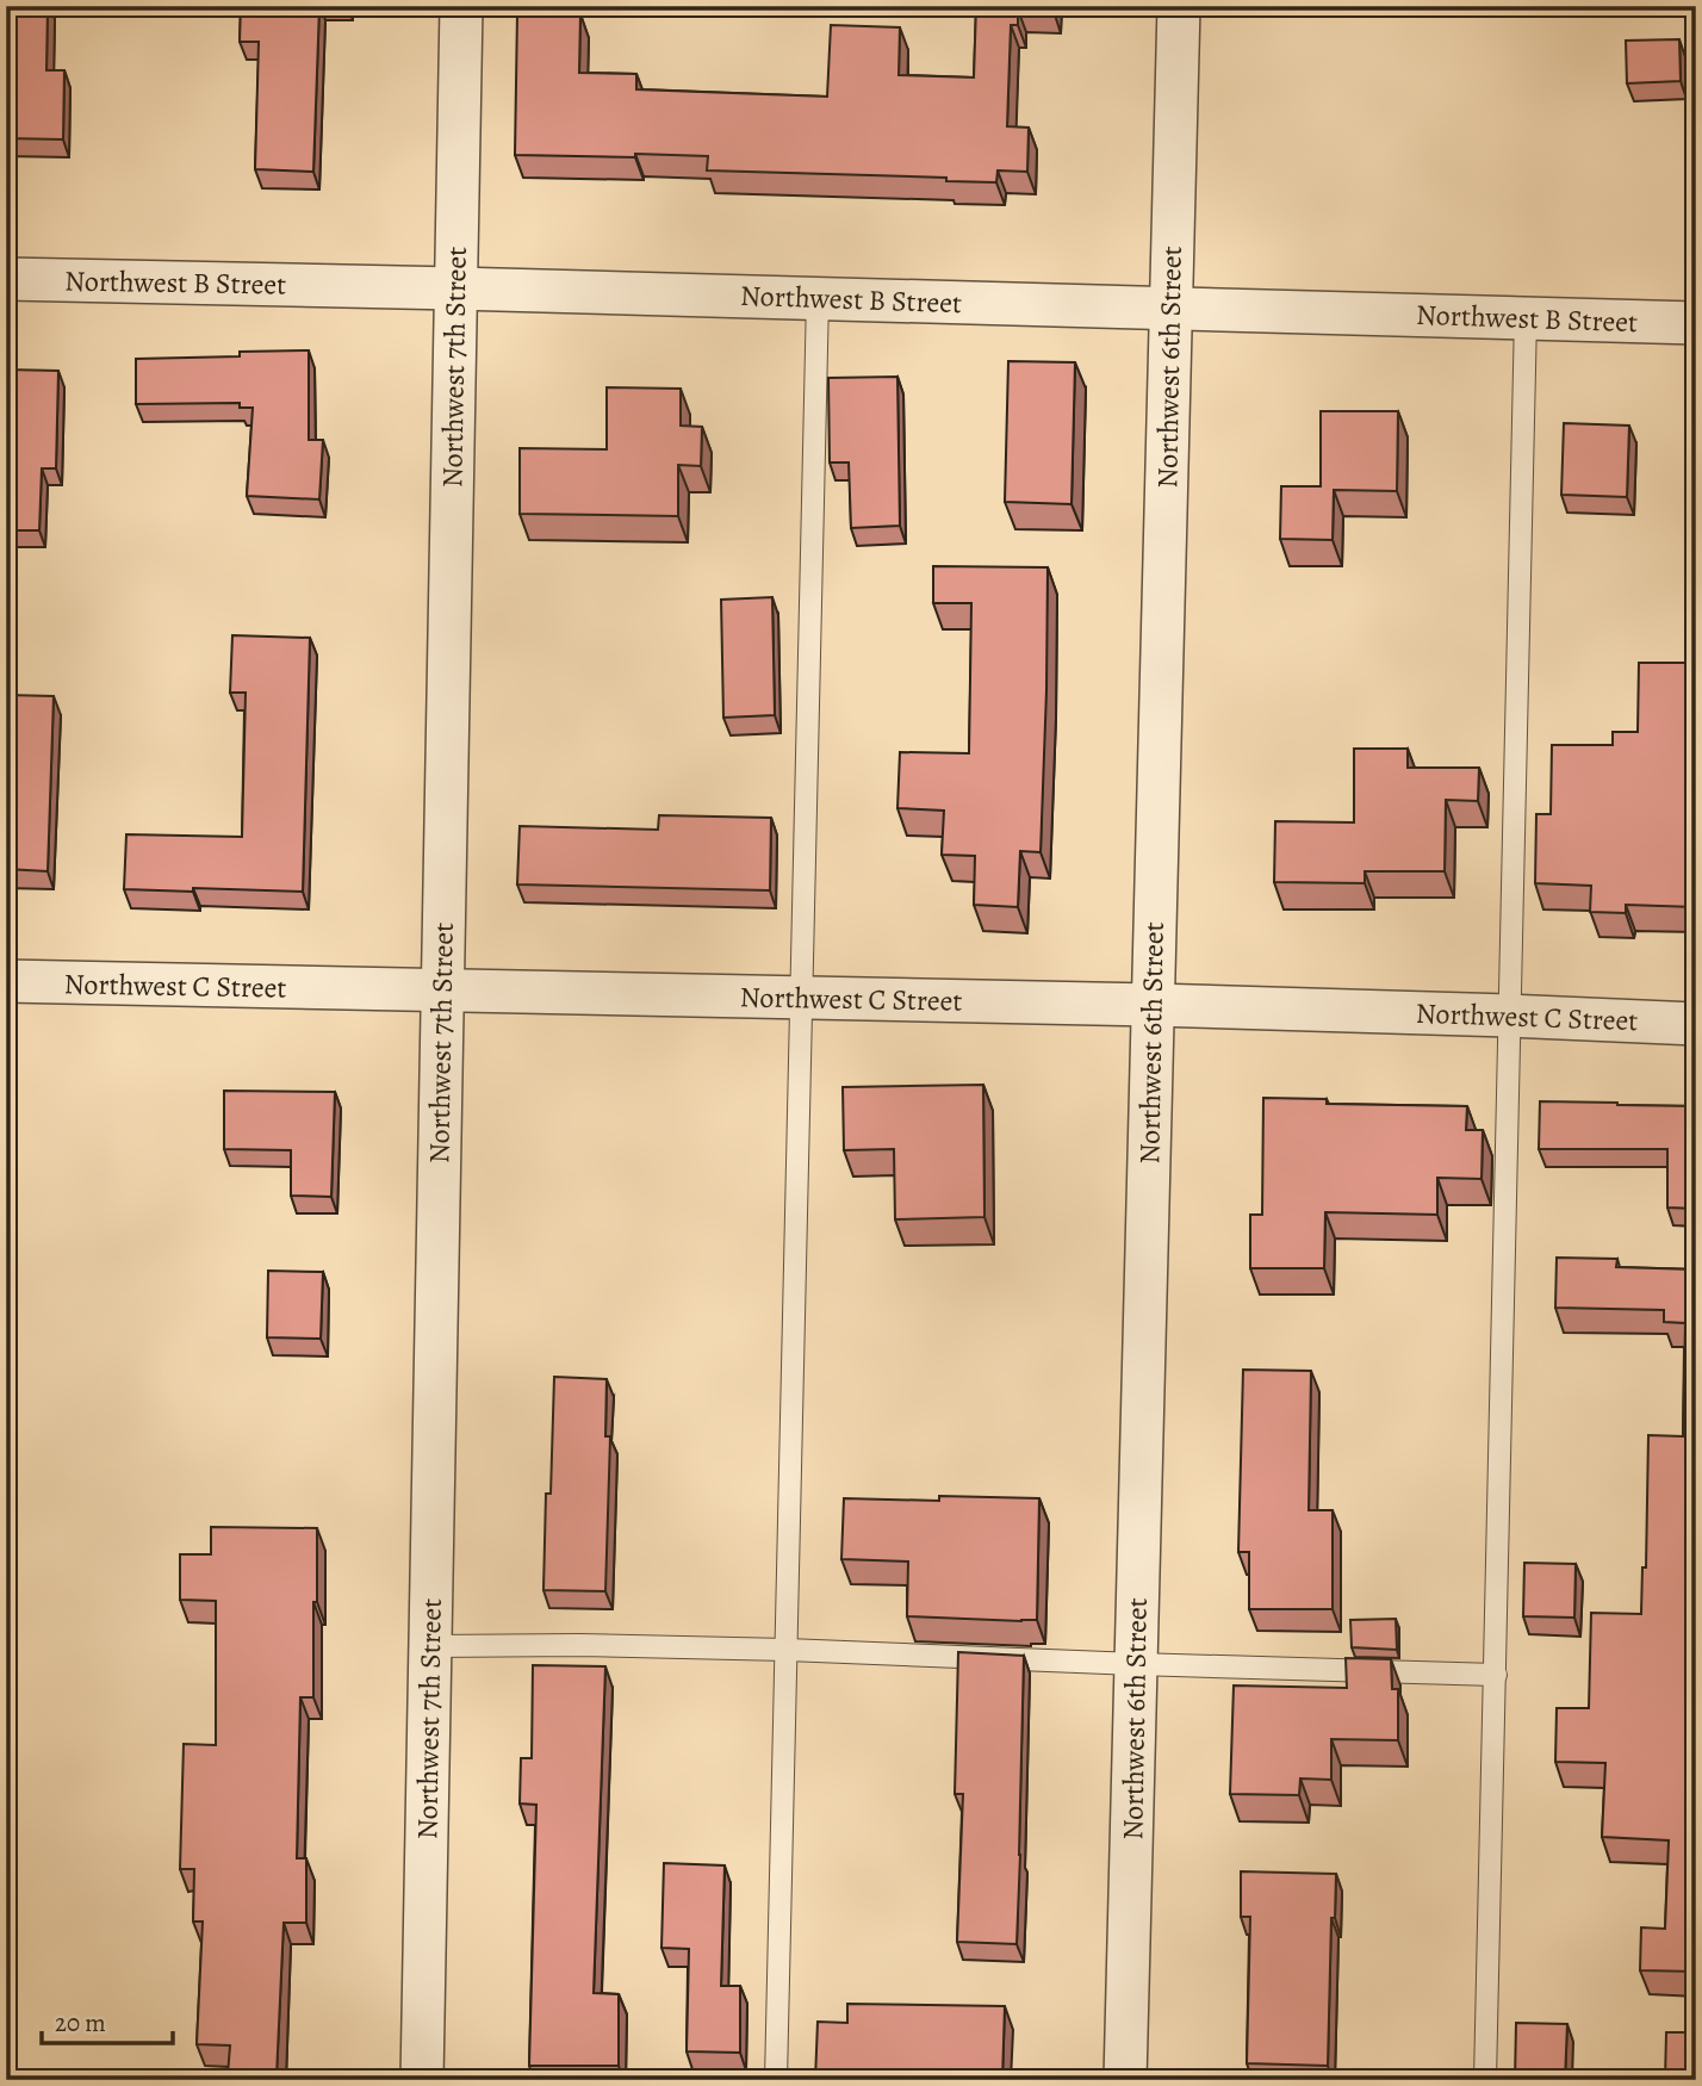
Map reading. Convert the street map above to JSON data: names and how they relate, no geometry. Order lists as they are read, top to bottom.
{
  "streets": {
    "street": [
      "Northwest B Street",
      "Northwest 7th Street",
      "Northwest 6th Street",
      "Northwest C Street"
    ]
  },
  "crossings": [
    ["Northwest B Street", "Northwest 7th Street"],
    ["Northwest B Street", "Northwest 6th Street"],
    ["Northwest 7th Street", "Northwest C Street"],
    ["Northwest 6th Street", "Northwest C Street"]
  ],
  "scale_bar": "20 m"
}
